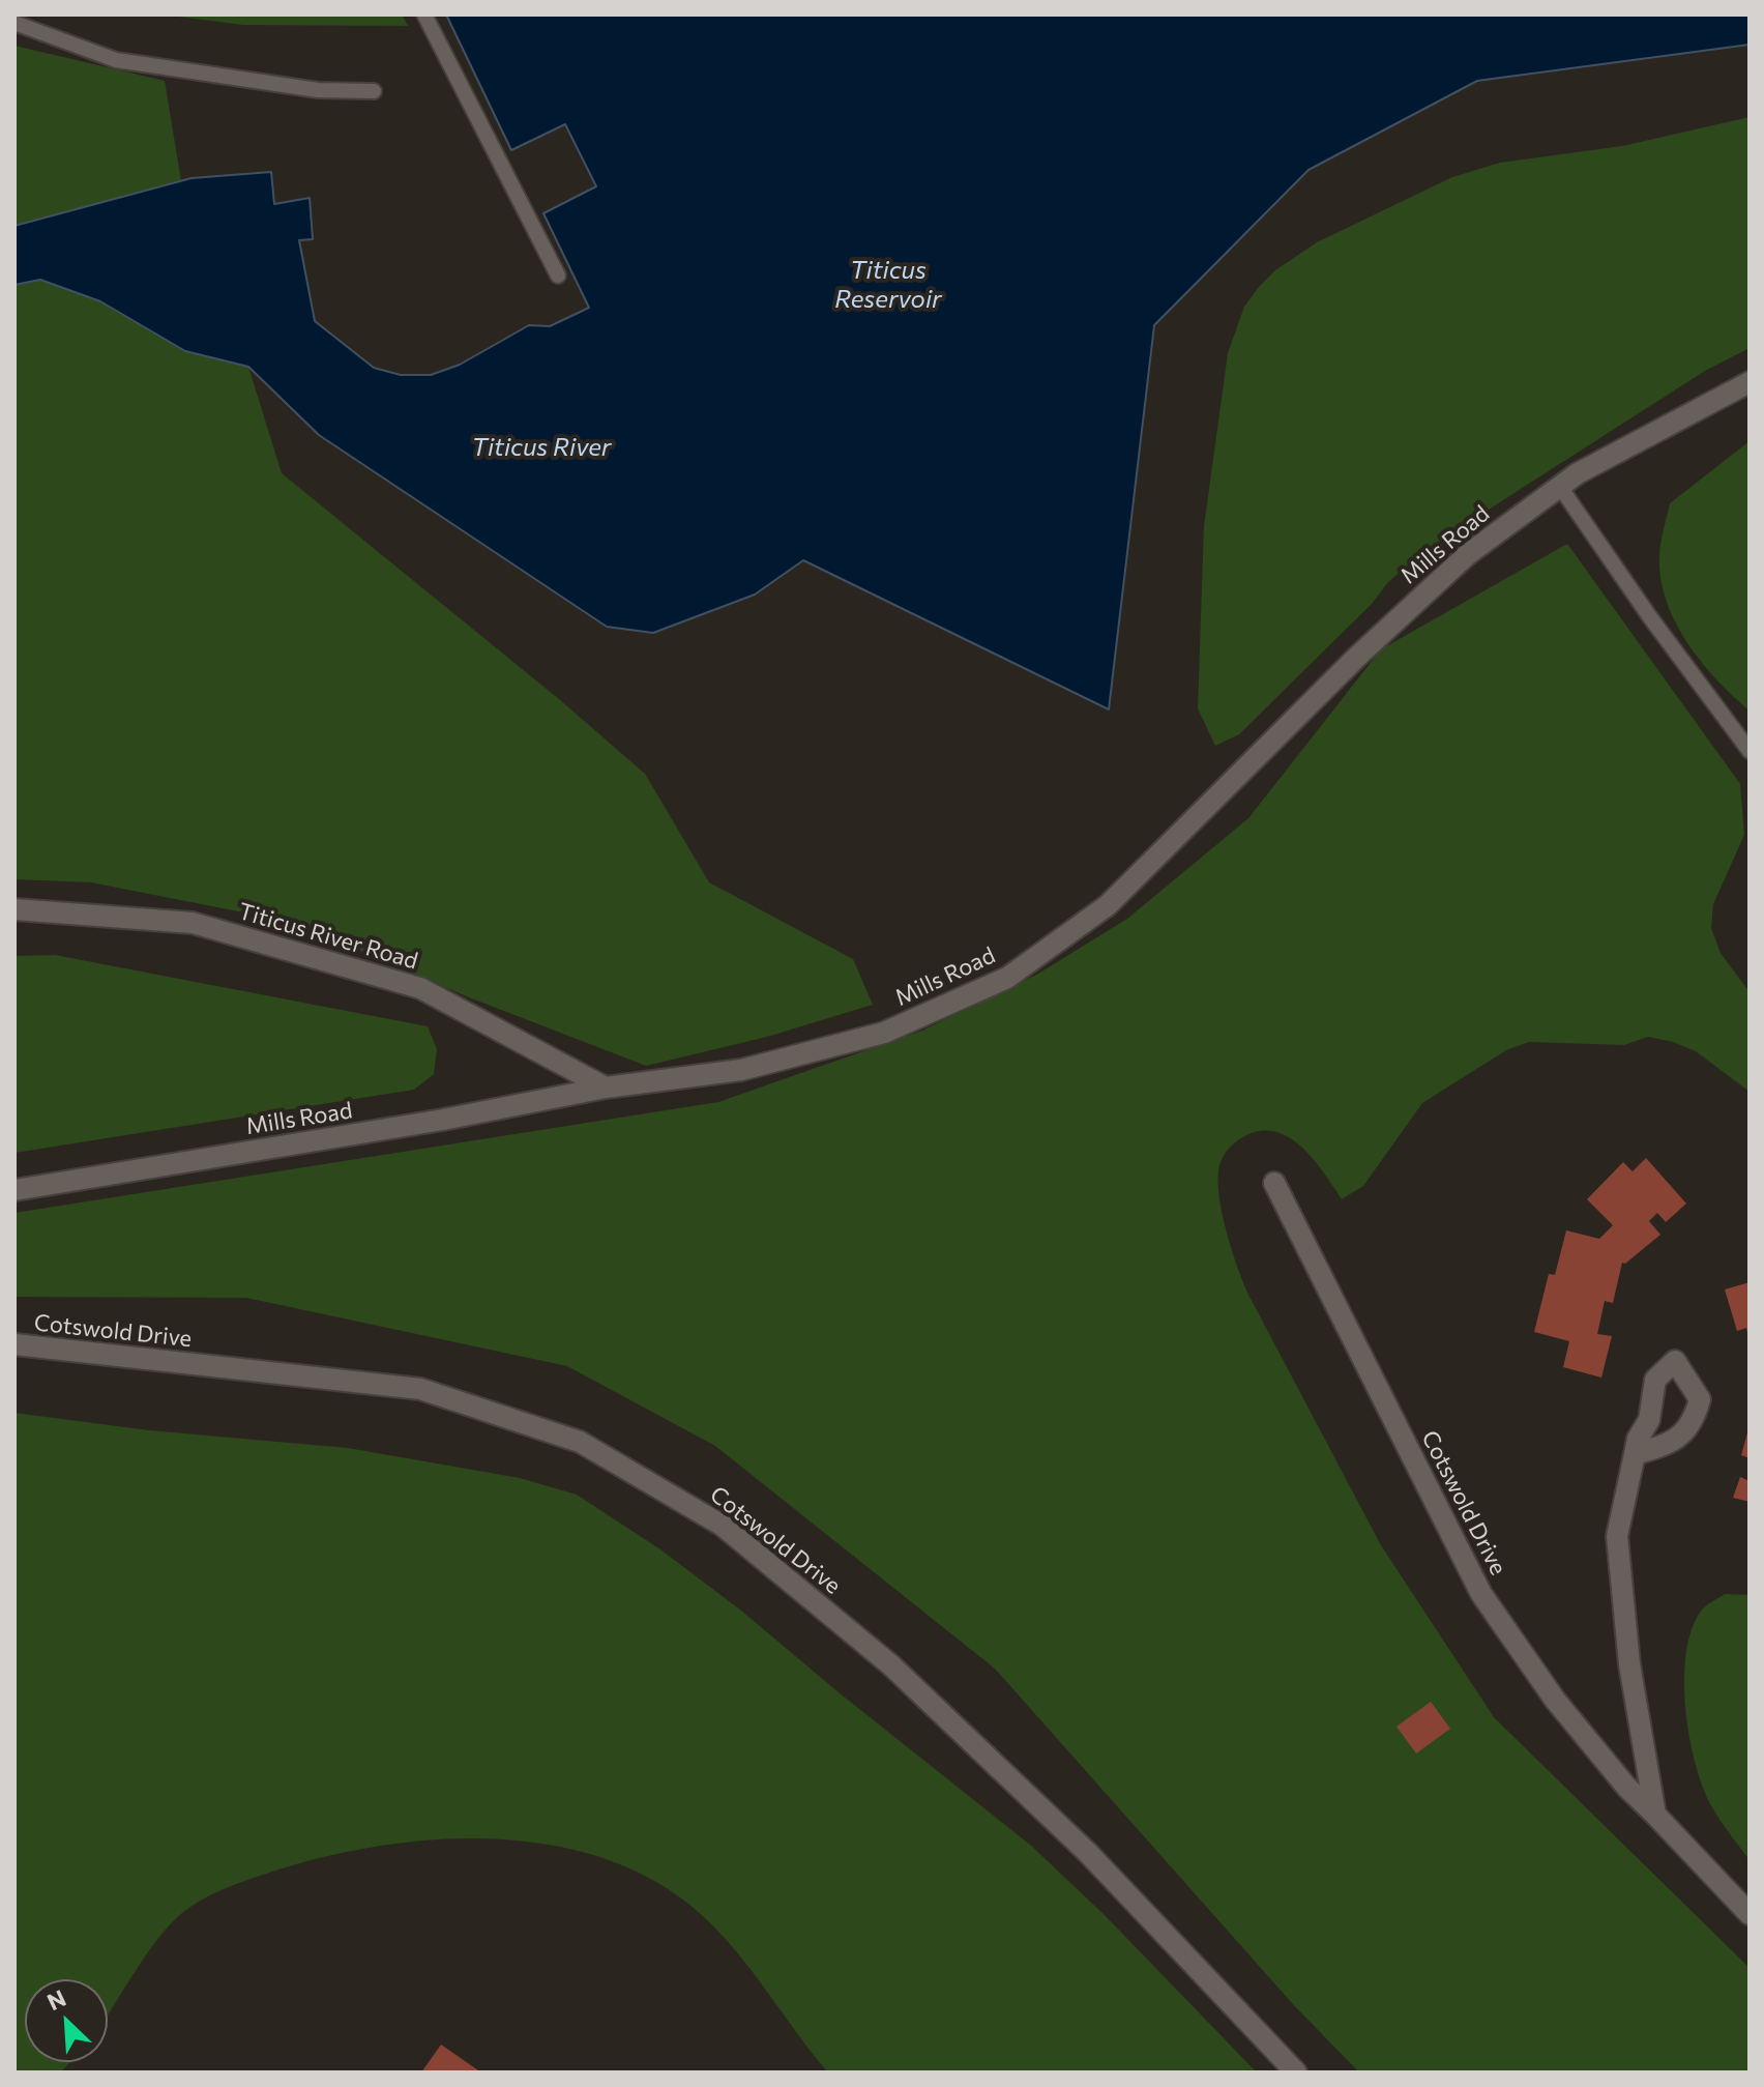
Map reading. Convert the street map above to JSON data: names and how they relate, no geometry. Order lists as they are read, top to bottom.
{
  "streets": {
    "street": ["Mills Road", "Titicus River Road", "Cotswold Drive"]
  },
  "crossings": [
    ["Mills Road", "Titicus River Road"]
  ],
  "water": ["Titicus Reservoir", "Titicus River"],
  "north": "top left"
}
